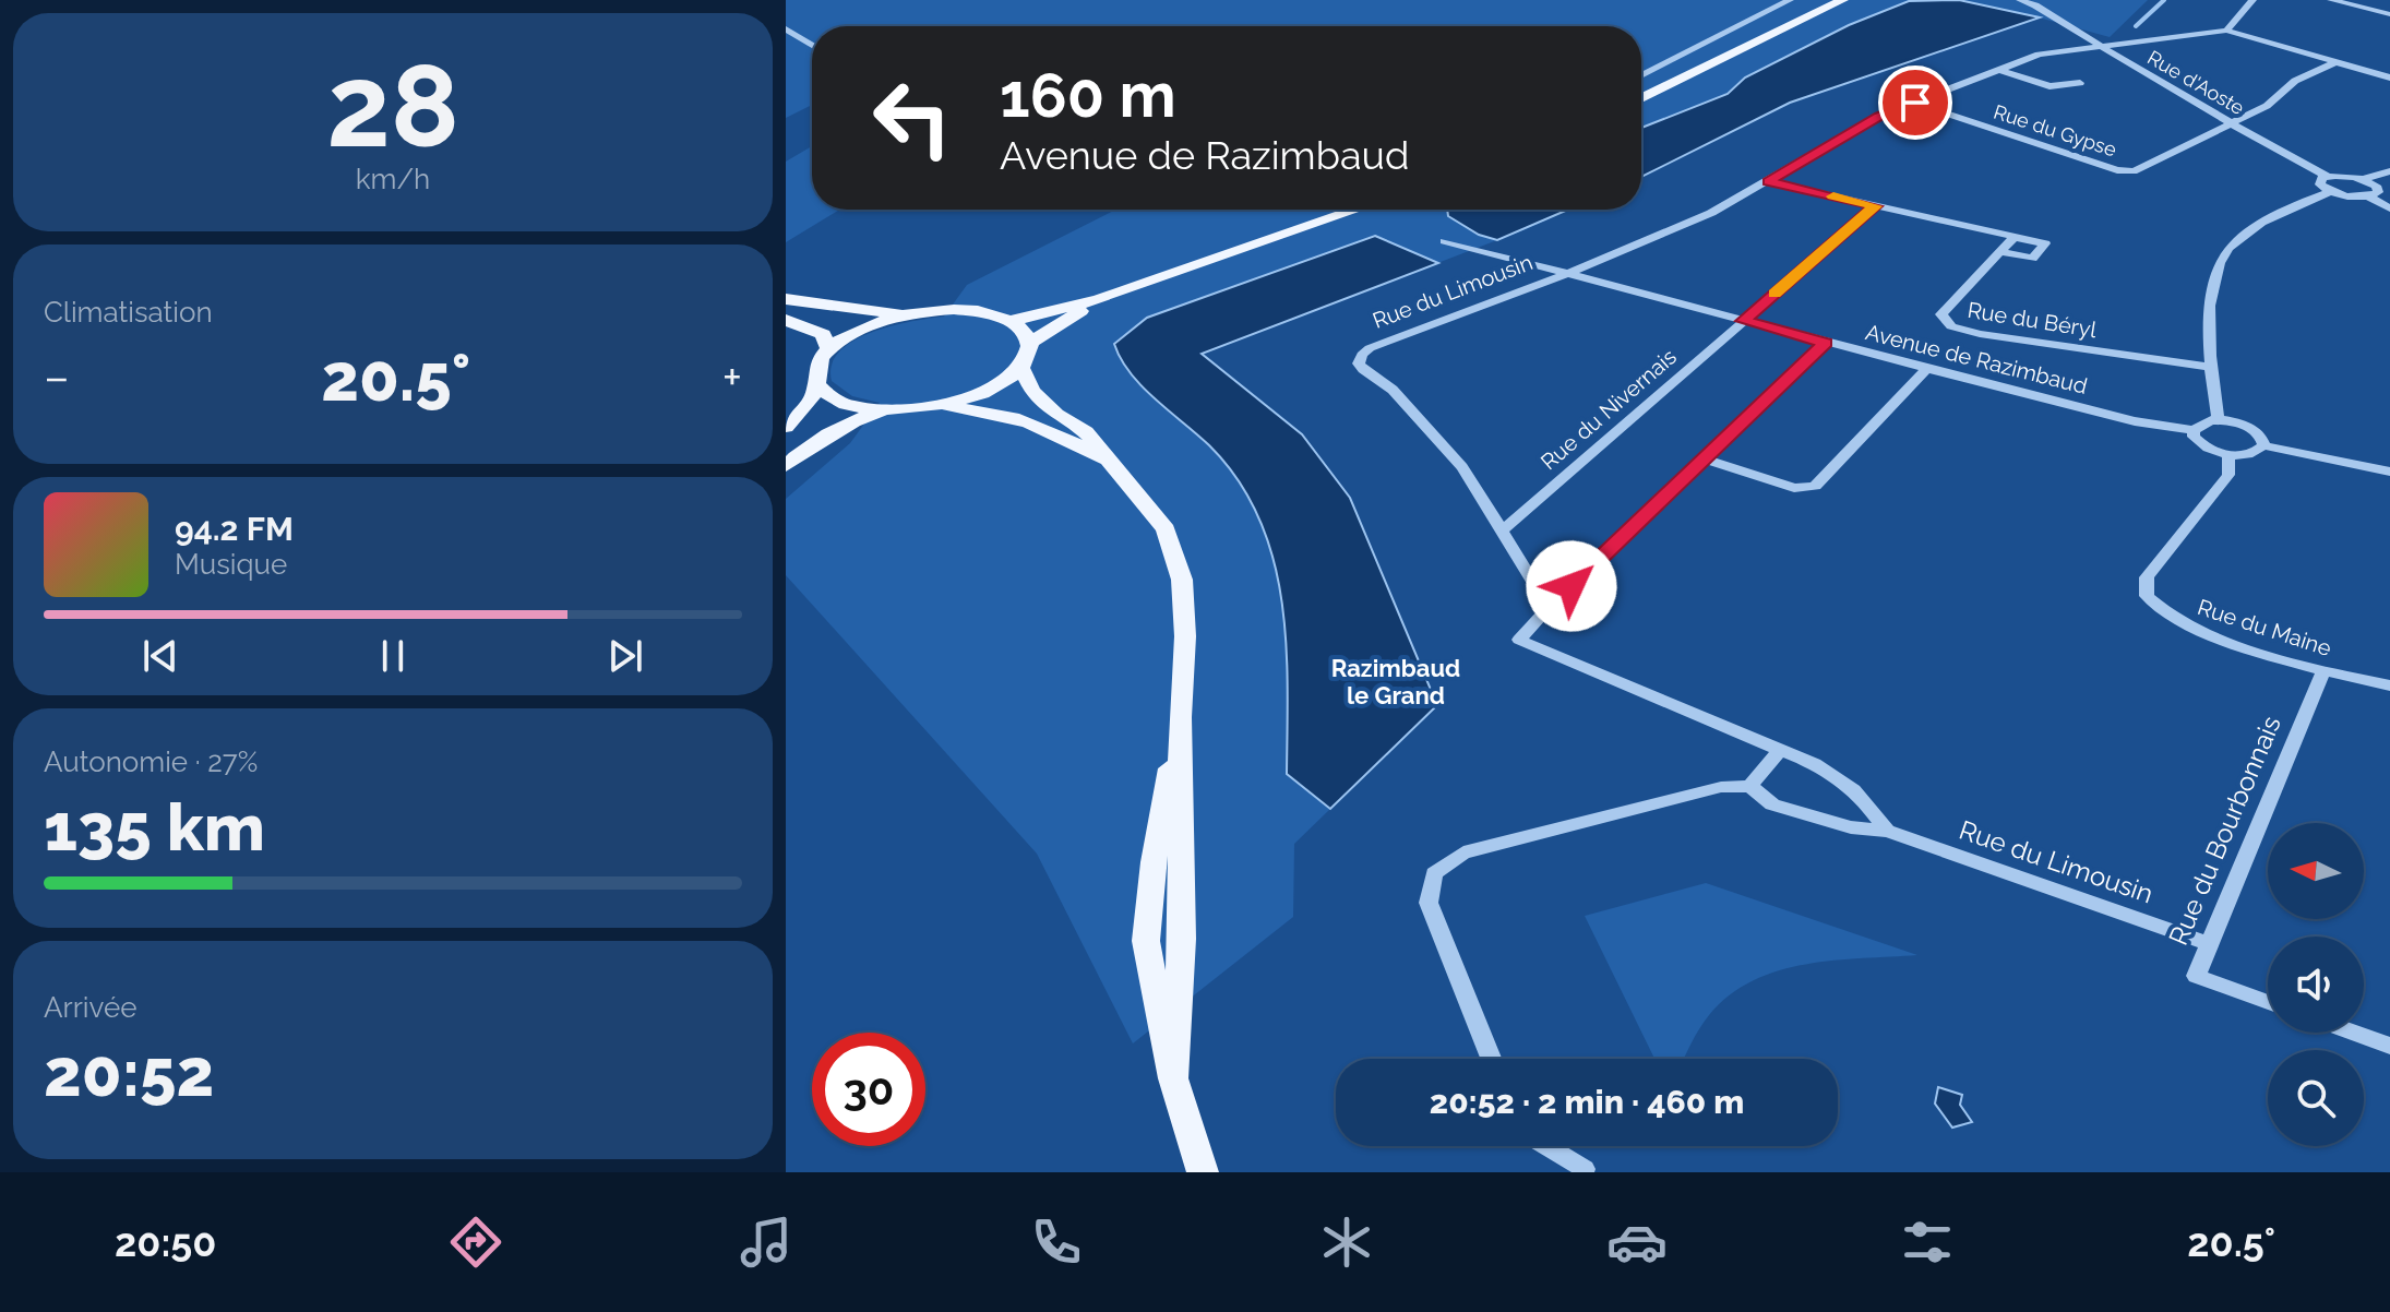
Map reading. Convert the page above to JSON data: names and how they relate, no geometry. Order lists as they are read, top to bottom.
{
  "streets": {
    "street": [
      "Rue d'Aoste",
      "Rue du Gypse",
      "Rue du Limousin",
      "Rue du Béryl",
      "Avenue de Razimbaud",
      "Rue du Nivernais",
      "Rue du Maine",
      "Rue du Bourbonnais"
    ]
  },
  "crossings": [
    ["Rue d'Aoste", "Rue du Gypse"],
    ["Rue du Limousin", "Avenue de Razimbaud"],
    ["Rue du Limousin", "Rue du Nivernais"],
    ["Rue du Limousin", "Rue du Bourbonnais"],
    ["Avenue de Razimbaud", "Rue du Nivernais"],
    ["Rue du Maine", "Rue du Bourbonnais"]
  ],
  "districts": ["Razimbaud le Grand"],
  "north": "left",
  "page": {
    "tile": [
      ["28", "km/h"],
      "Climatisation",
      ["Autonomie · 27%", "135 km"],
      ["Arrivée", "20:52"]
    ],
    "turn": ["160 m", "Avenue de Razimbaud"],
    "heat": ["−", "20.5°", "+"],
    "song": ["94.2 FM", "Musique"],
    "limit": "30",
    "trip": "20:52 · 2 min · 460 m",
    "tabs": ["20:50", "20.5°"]
  }
}
